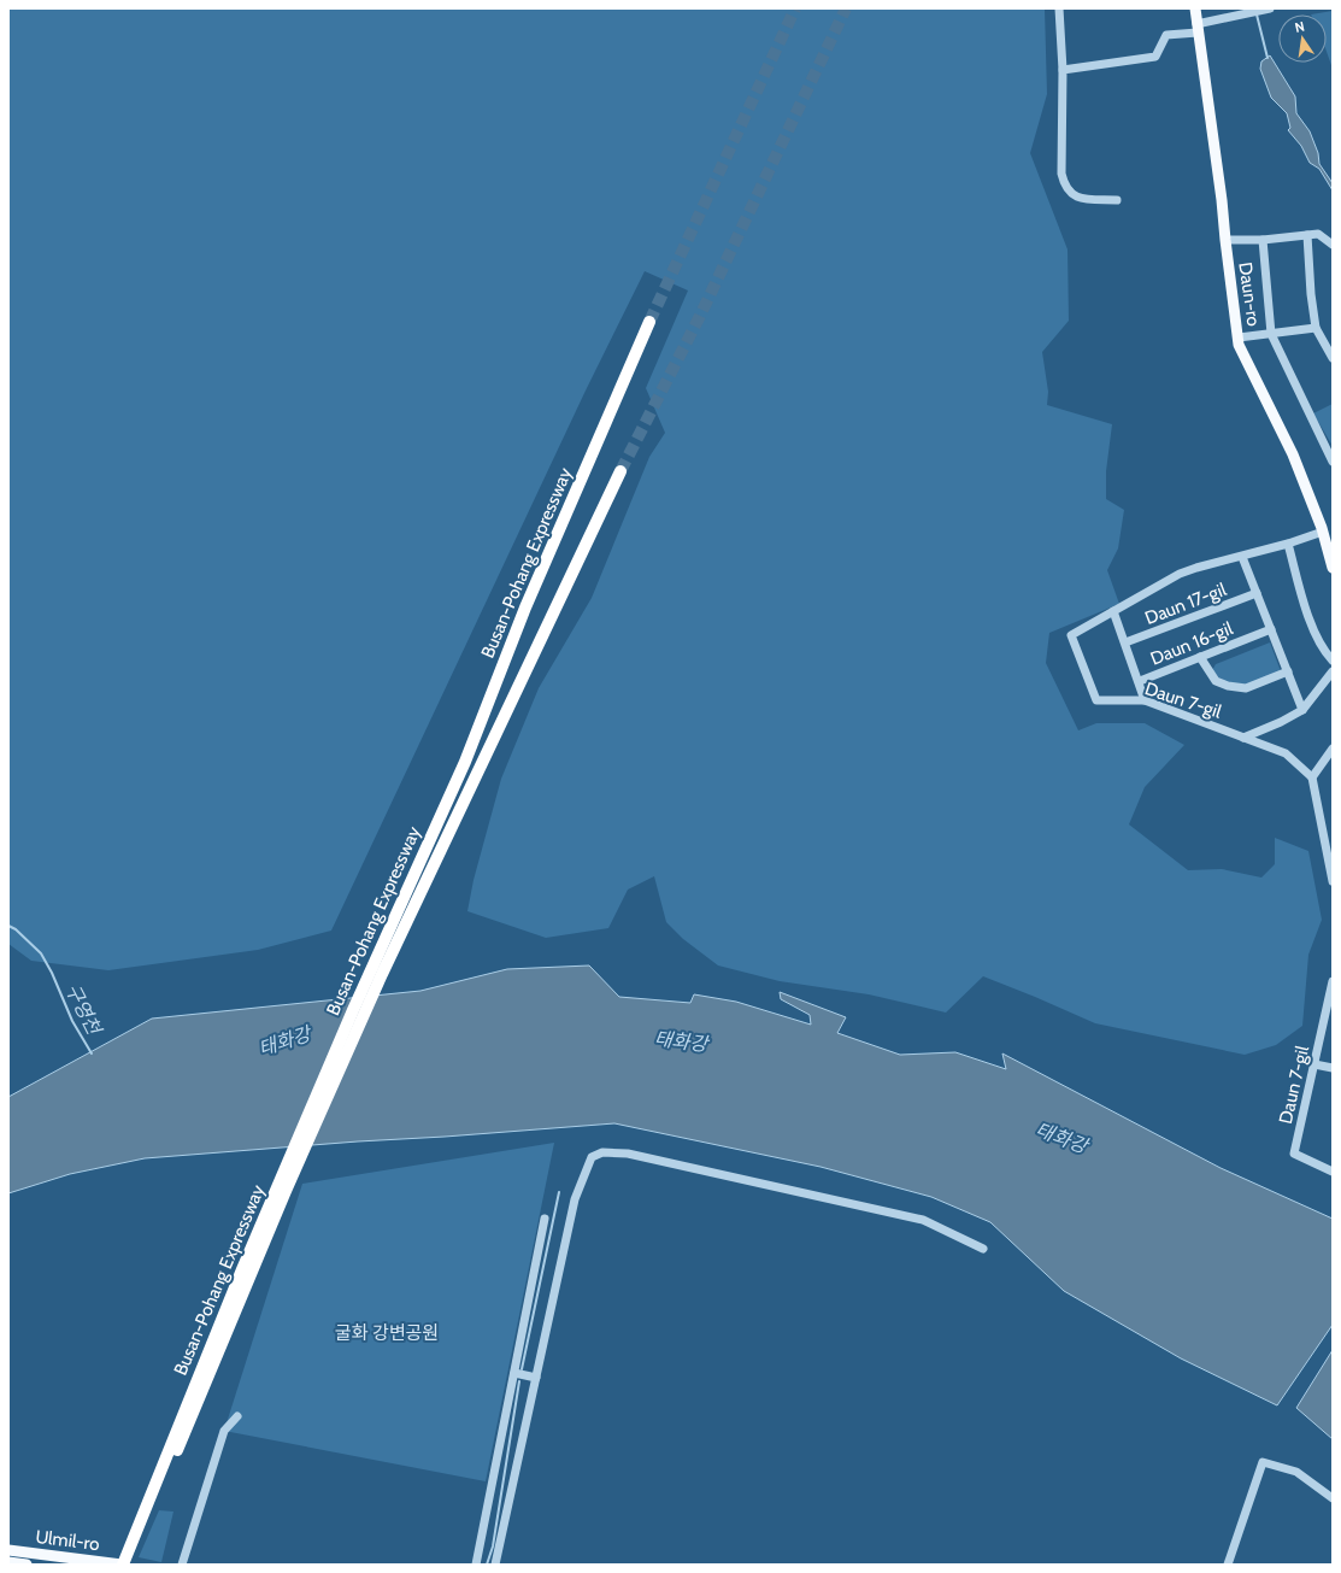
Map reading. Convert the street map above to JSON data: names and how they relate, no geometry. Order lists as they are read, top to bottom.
{
  "streets": {
    "highway": ["Busan-Pohang Expressway"],
    "main road": ["Daun-ro", "Ulmil-ro"],
    "street": ["Daun 17-gil", "Daun 16-gil", "Daun 7-gil"]
  },
  "crossings": [
    ["Daun-ro", "Daun 7-gil"],
    ["Busan-Pohang Expressway", "Ulmil-ro"],
    ["Daun 17-gil", "Daun 16-gil"],
    ["Daun 16-gil", "Daun 7-gil"]
  ],
  "water": ["구영천", "태화강"],
  "parks": ["굴화 강변공원"],
  "north": "top"
}
